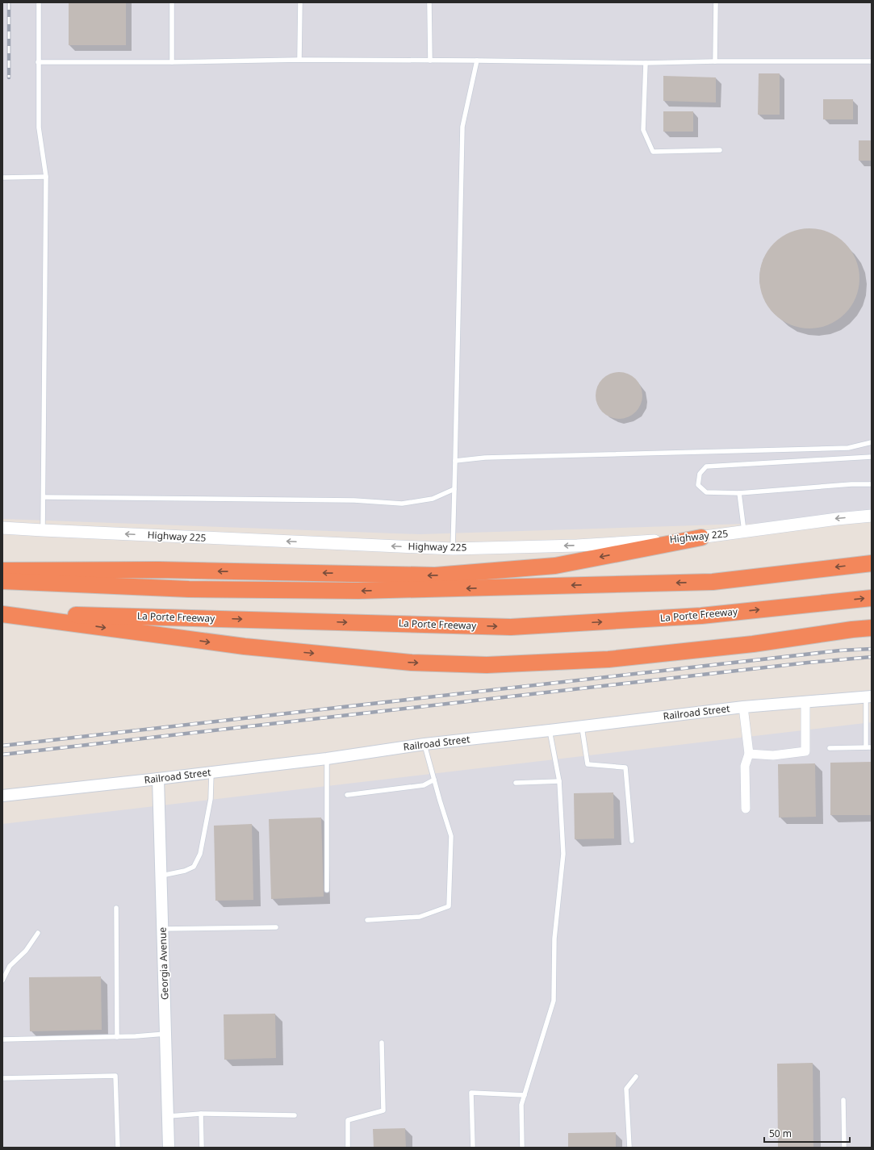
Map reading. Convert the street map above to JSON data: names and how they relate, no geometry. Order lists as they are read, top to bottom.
{
  "streets": {
    "highway": ["La Porte Freeway"],
    "main road": ["Highway 225"],
    "street": ["Railroad Street", "Georgia Avenue"]
  },
  "crossings": [
    ["Railroad Street", "Georgia Avenue"]
  ],
  "one_way": ["Highway 225"],
  "scale_bar": "50 m"
}
